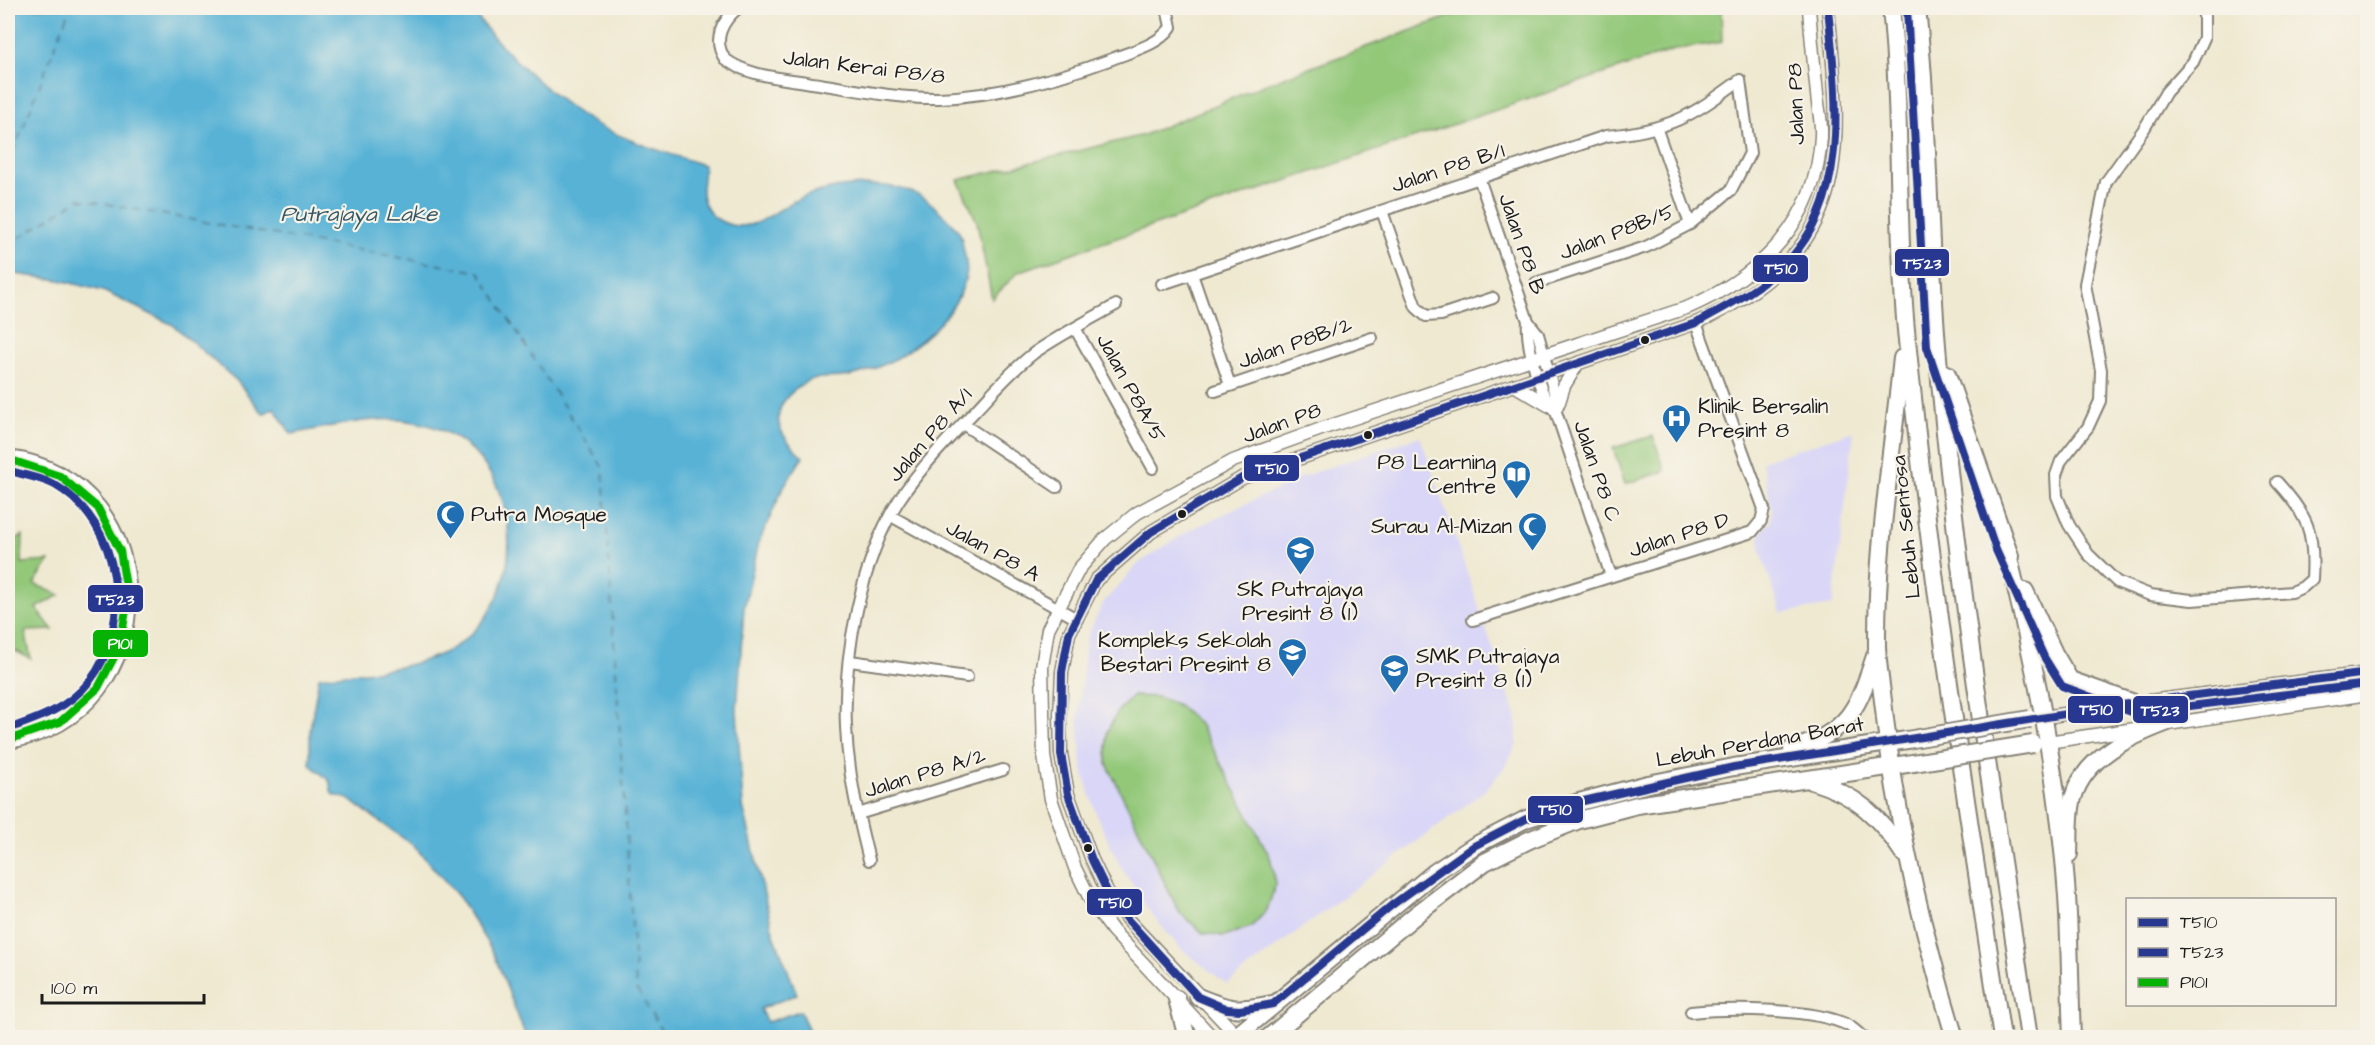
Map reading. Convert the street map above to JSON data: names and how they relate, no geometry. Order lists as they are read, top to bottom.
{
  "streets": {
    "main road": ["Lebuh Sentosa", "Lebuh Perdana Barat"],
    "street": [
      "Jalan Kerai P8/8",
      "Jalan P8",
      "Jalan P8 B/1",
      "Jalan P8B/5",
      "Jalan P8 B",
      "Jalan P8B/2",
      "Jalan P8A/5",
      "Jalan P8 A/1",
      "Jalan P8 C",
      "Jalan P8 D",
      "Jalan P8 A",
      "Jalan P8 A/2"
    ]
  },
  "crossings": [
    ["Jalan P8", "Jalan P8 B"],
    ["Jalan P8", "Jalan P8 C"],
    ["Jalan P8", "Jalan P8 D"],
    ["Jalan P8", "Jalan P8 A"],
    ["Jalan P8", "Lebuh Perdana Barat"],
    ["Jalan P8 B/1", "Jalan P8B/5"],
    ["Jalan P8 B/1", "Jalan P8 B"],
    ["Jalan P8 B/1", "Jalan P8B/2"],
    ["Jalan P8 B", "Jalan P8 C"],
    ["Jalan P8A/5", "Jalan P8 A/1"],
    ["Jalan P8 A/1", "Jalan P8 A"],
    ["Jalan P8 A/1", "Jalan P8 A/2"],
    ["Jalan P8 C", "Jalan P8 D"]
  ],
  "water": ["Putrajaya Lake"],
  "places": {
    "hospital": ["Klinik Bersalin Presint 8"],
    "library": ["P8 Learning Centre"],
    "mosque": ["Putra Mosque", "Surau Al-Mizan"],
    "school or university": ["SK Putrajaya Presint 8 (1)", "Kompleks Sekolah Bestari Presint 8", "SMK Putrajaya Presint 8 (1)"]
  },
  "lines": ["transit line T510", "transit line T523", "transit line P101"],
  "legend": ["T510", "T523", "P101"],
  "scale_bar": "100 m"
}
